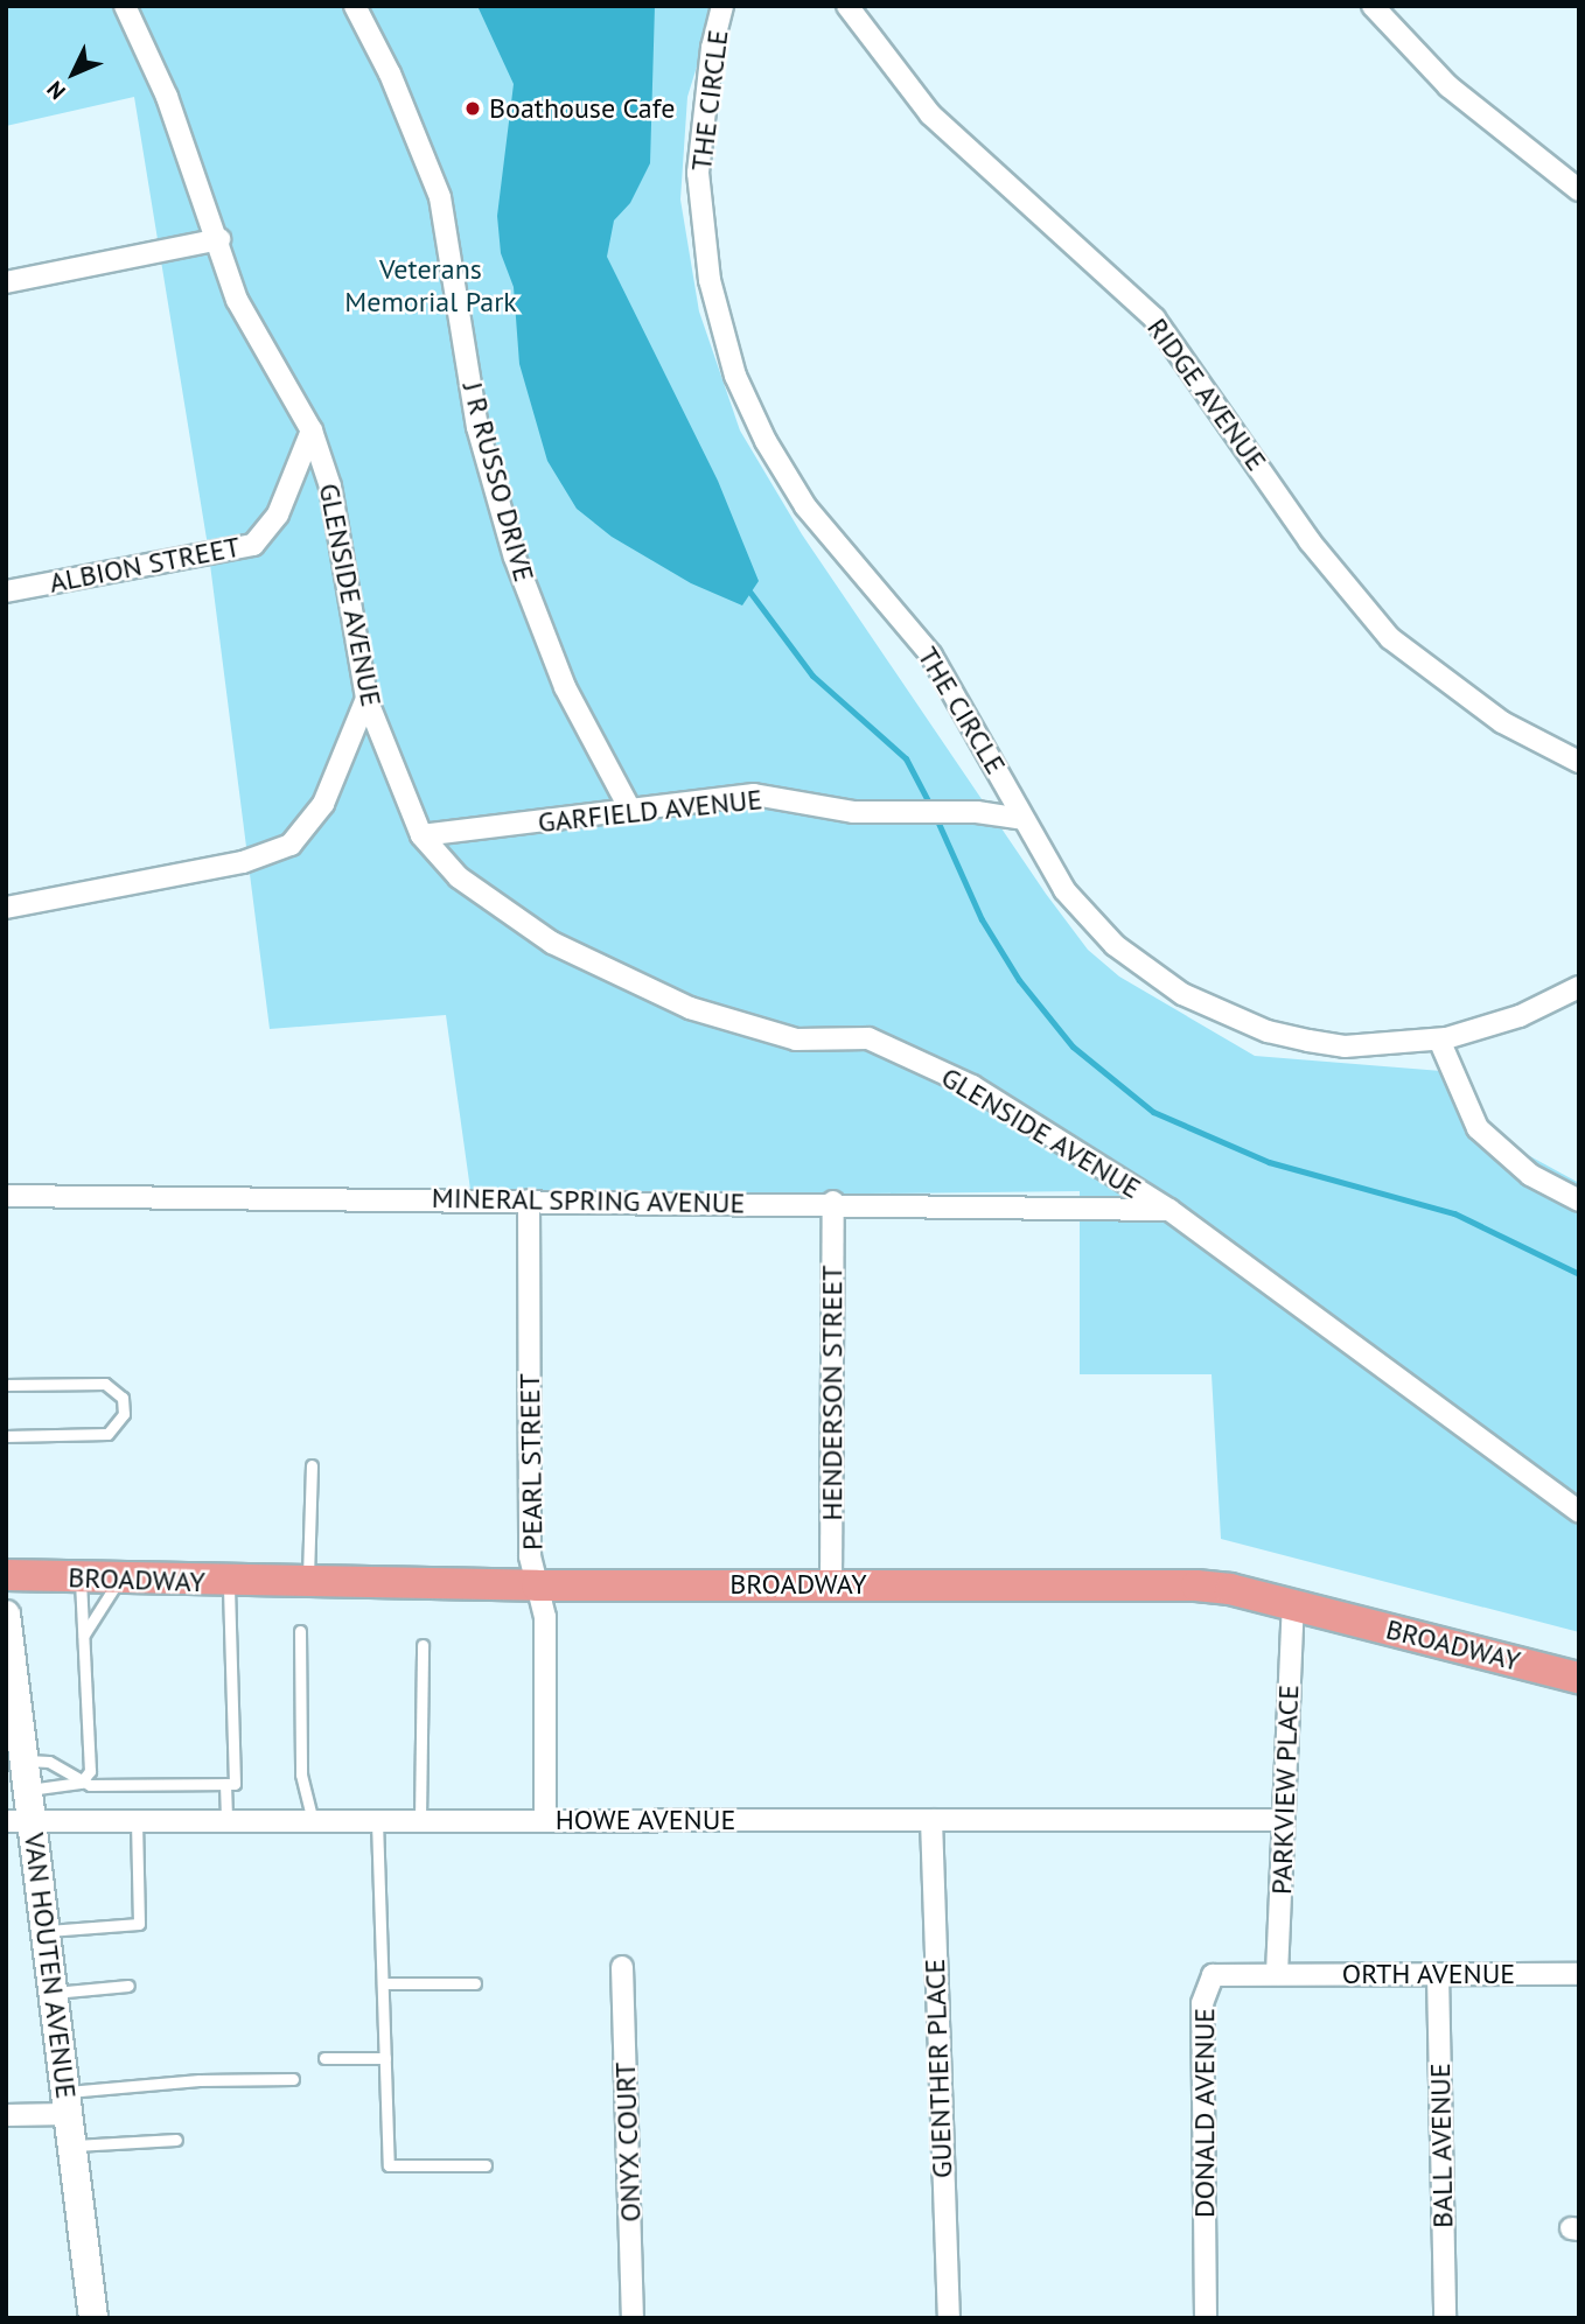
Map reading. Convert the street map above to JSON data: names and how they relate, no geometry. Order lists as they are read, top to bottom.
{
  "streets": {
    "main road": ["BROADWAY", "VAN HOUTEN AVENUE"],
    "street": [
      "THE CIRCLE",
      "RIDGE AVENUE",
      "J R RUSSO DRIVE",
      "ALBION STREET",
      "GLENSIDE AVENUE",
      "GARFIELD AVENUE",
      "MINERAL SPRING AVENUE",
      "HENDERSON STREET",
      "PEARL STREET",
      "PARKVIEW PLACE",
      "HOWE AVENUE",
      "ORTH AVENUE",
      "GUENTHER PLACE",
      "DONALD AVENUE",
      "ONYX COURT",
      "BALL AVENUE"
    ]
  },
  "crossings": [
    ["THE CIRCLE", "GARFIELD AVENUE"],
    ["J R RUSSO DRIVE", "GARFIELD AVENUE"],
    ["ALBION STREET", "GLENSIDE AVENUE"],
    ["GLENSIDE AVENUE", "GARFIELD AVENUE"],
    ["GLENSIDE AVENUE", "MINERAL SPRING AVENUE"],
    ["MINERAL SPRING AVENUE", "HENDERSON STREET"],
    ["MINERAL SPRING AVENUE", "PEARL STREET"],
    ["HENDERSON STREET", "BROADWAY"],
    ["PEARL STREET", "BROADWAY"],
    ["PEARL STREET", "HOWE AVENUE"],
    ["BROADWAY", "PARKVIEW PLACE"],
    ["PARKVIEW PLACE", "HOWE AVENUE"],
    ["PARKVIEW PLACE", "ORTH AVENUE"],
    ["PARKVIEW PLACE", "DONALD AVENUE"],
    ["HOWE AVENUE", "VAN HOUTEN AVENUE"],
    ["HOWE AVENUE", "GUENTHER PLACE"],
    ["ORTH AVENUE", "DONALD AVENUE"],
    ["ORTH AVENUE", "BALL AVENUE"]
  ],
  "parks": ["Veterans Memorial Park"],
  "places": ["Boathouse Cafe"],
  "north": "bottom left"
}
